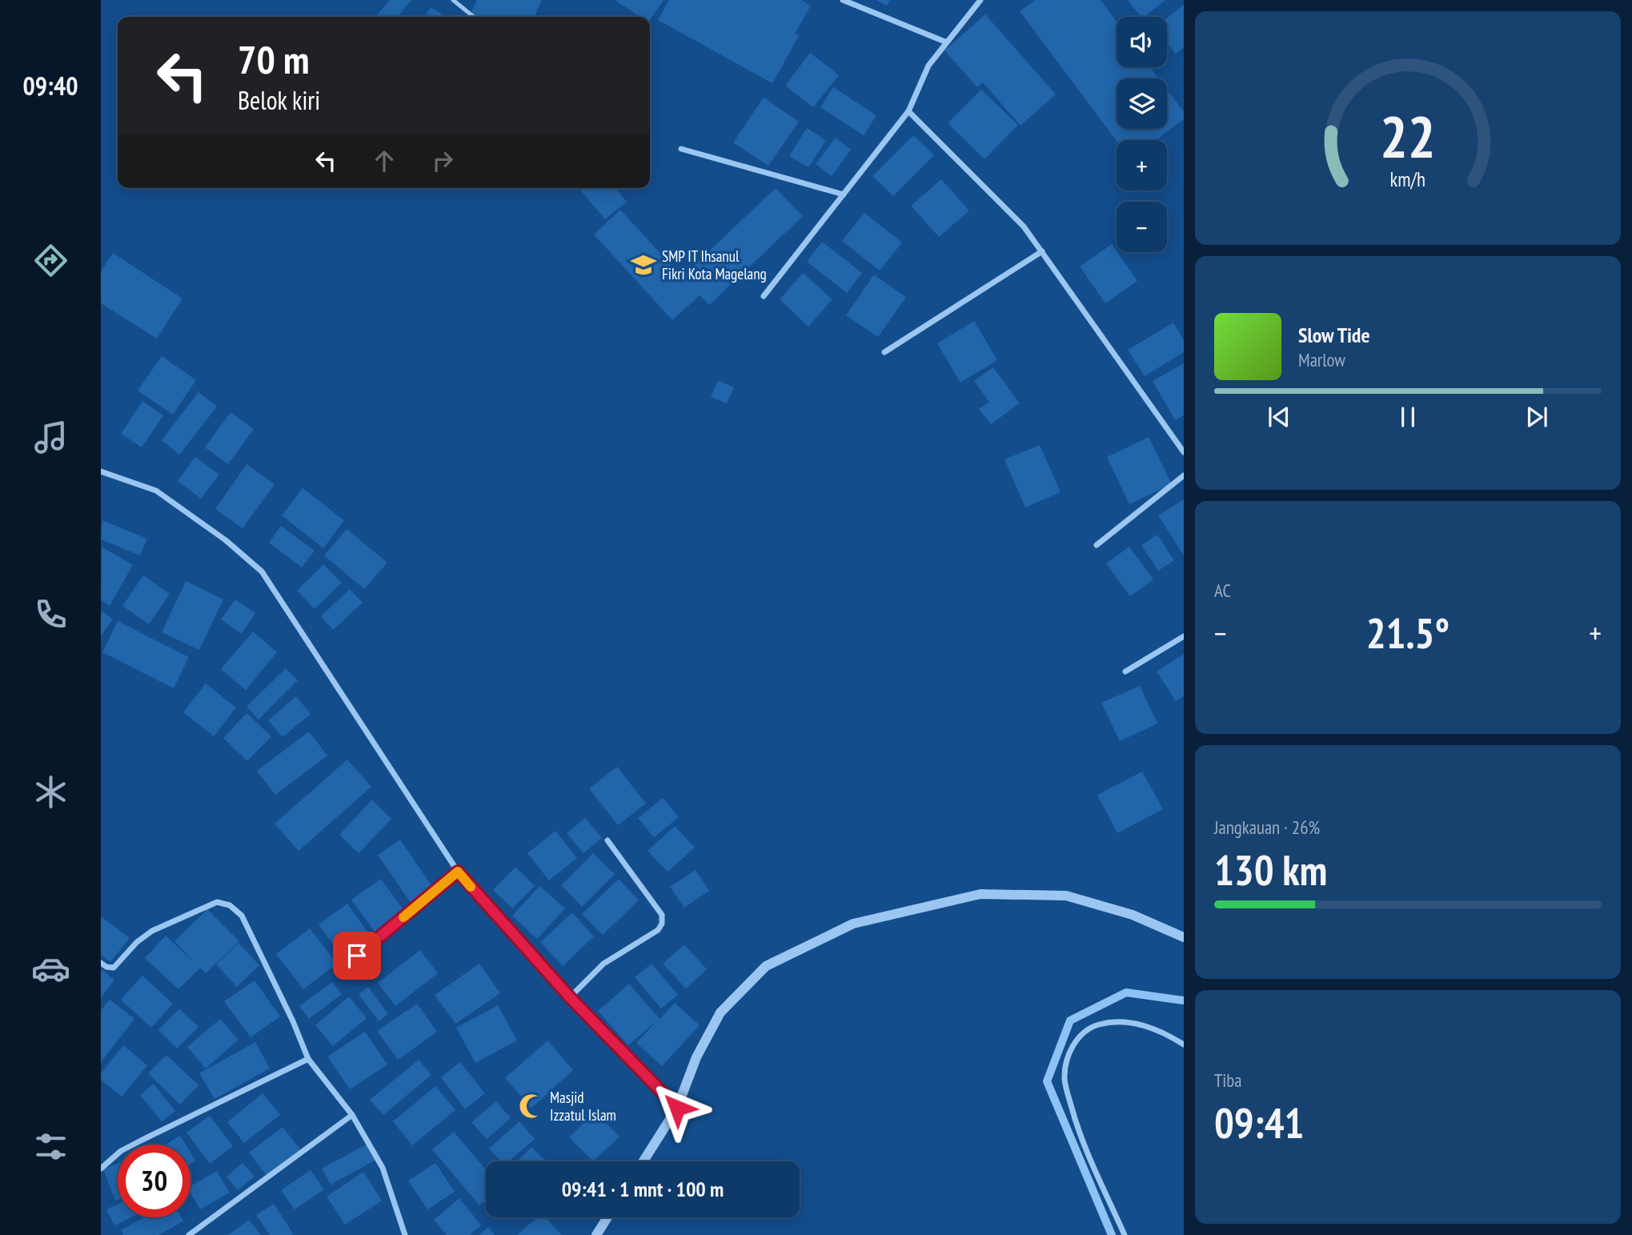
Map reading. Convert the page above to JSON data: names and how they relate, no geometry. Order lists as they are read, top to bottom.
{
  "places": {
    "school or university": ["SMP IT Ihsanul Fikri Kota Magelang"],
    "mosque": ["Masjid Izzatul Islam"]
  },
  "page": {
    "tabs": "09:40",
    "map_buttons": ["+", "−"],
    "turn": ["70 m", "Belok kiri"],
    "song": ["Slow Tide", "Marlow"],
    "tile": [
      "AC",
      ["Jangkauan · 26%", "130 km"],
      ["Tiba", "09:41"]
    ],
    "heat": ["−", "21.5°", "+"],
    "limit": "30",
    "trip": "09:41 · 1 mnt · 100 m",
    "gauge": ["22", "km/h"]
  }
}
